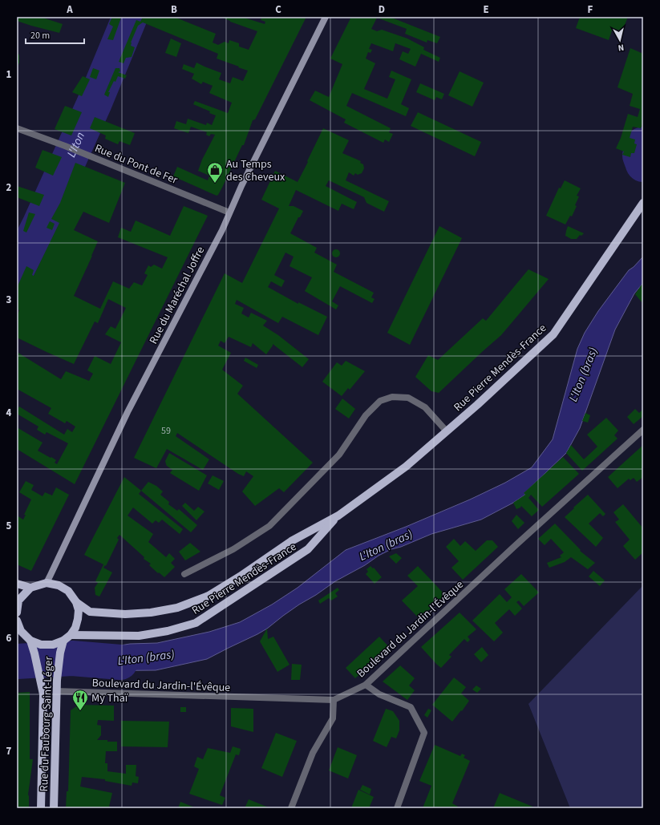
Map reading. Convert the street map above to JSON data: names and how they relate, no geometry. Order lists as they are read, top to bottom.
{
  "streets": {
    "main road": ["Rue du Maréchal Joffre", "Rue Pierre Mendès-France", "Rue du Faubourg Saint-Léger"],
    "street": ["Rue du Pont de Fer", "Boulevard du Jardin-l'Évêque"]
  },
  "crossings": [
    ["Rue du Pont de Fer", "Rue du Maréchal Joffre"],
    ["Rue du Maréchal Joffre", "Rue Pierre Mendès-France"],
    ["Boulevard du Jardin-l'Évêque", "Rue du Faubourg Saint-Léger"]
  ],
  "water": ["L'Iton", "L'Iton (bras)"],
  "places": {
    "shop": ["Au Temps des Cheveux"],
    "restaurant": ["My Thaï"]
  },
  "house_numbers": ["59"],
  "scale_bar": "20 m",
  "north": "bottom",
  "grid": {
    "columns": [
      "A",
      "B",
      "C",
      "D",
      "E",
      "F"
    ],
    "rows": [
      "1",
      "2",
      "3",
      "4",
      "5",
      "6",
      "7"
    ]
  }
}
